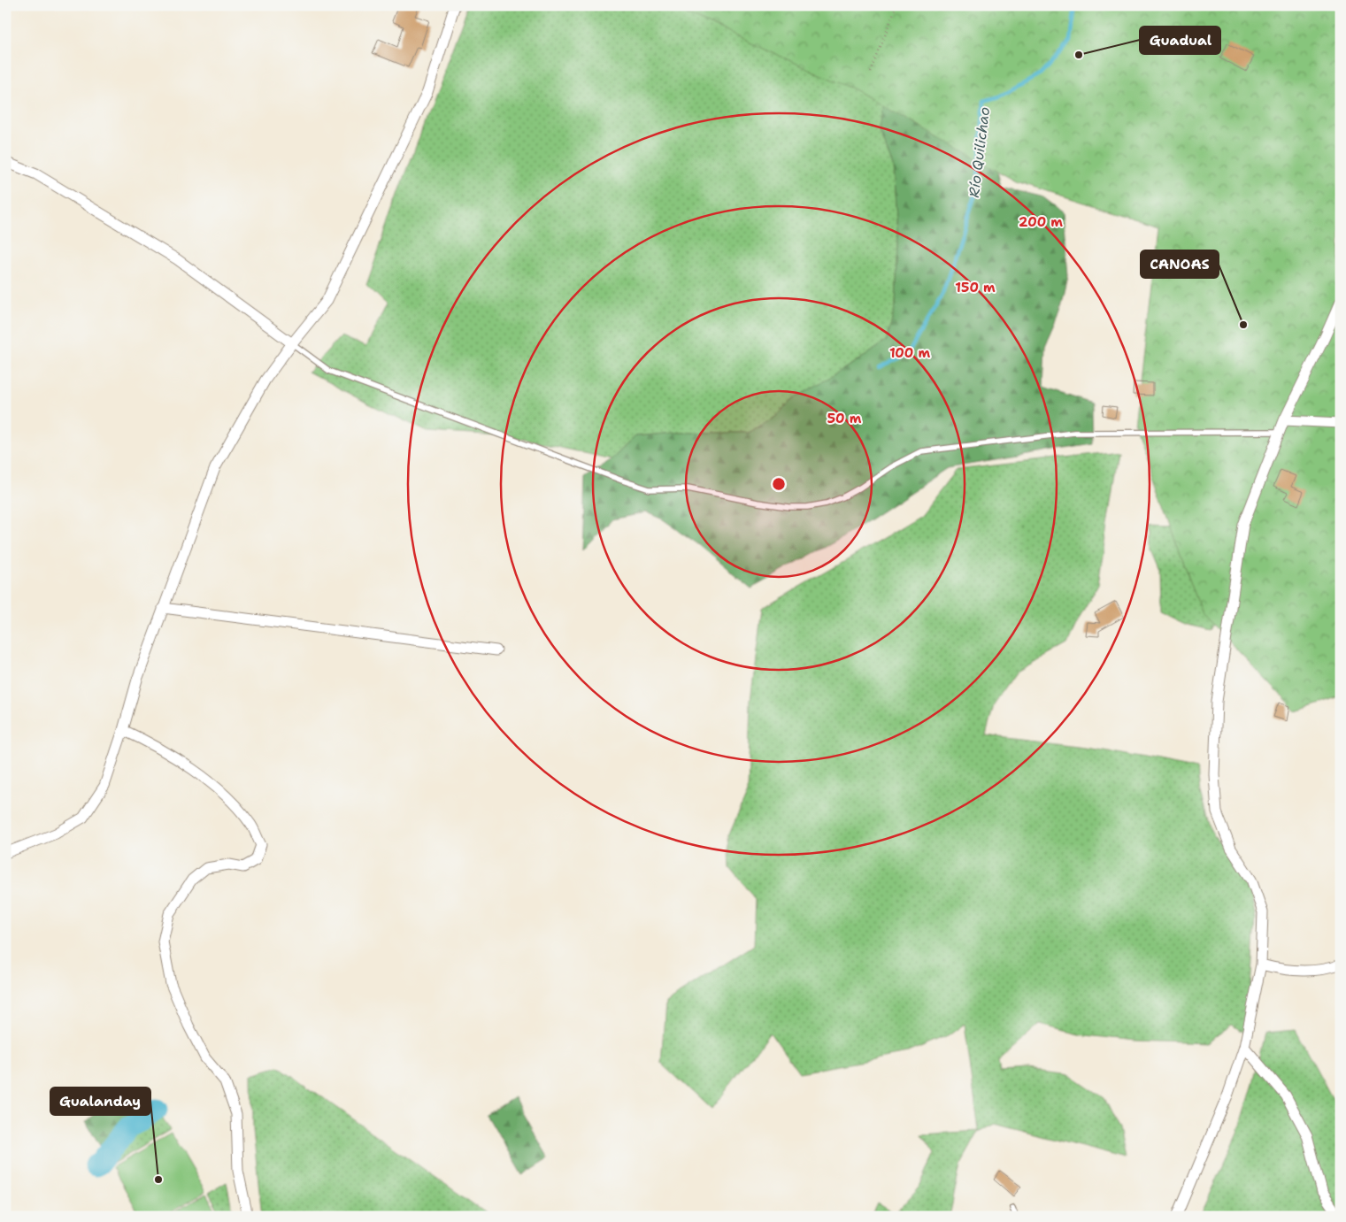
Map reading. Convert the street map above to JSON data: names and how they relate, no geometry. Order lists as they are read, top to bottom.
{
  "water": ["Río Quilichao"],
  "places": ["Guadual", "CANOAS", "Gualanday"],
  "rings": [
    "200 m",
    "150 m",
    "100 m",
    "50 m"
  ]
}
